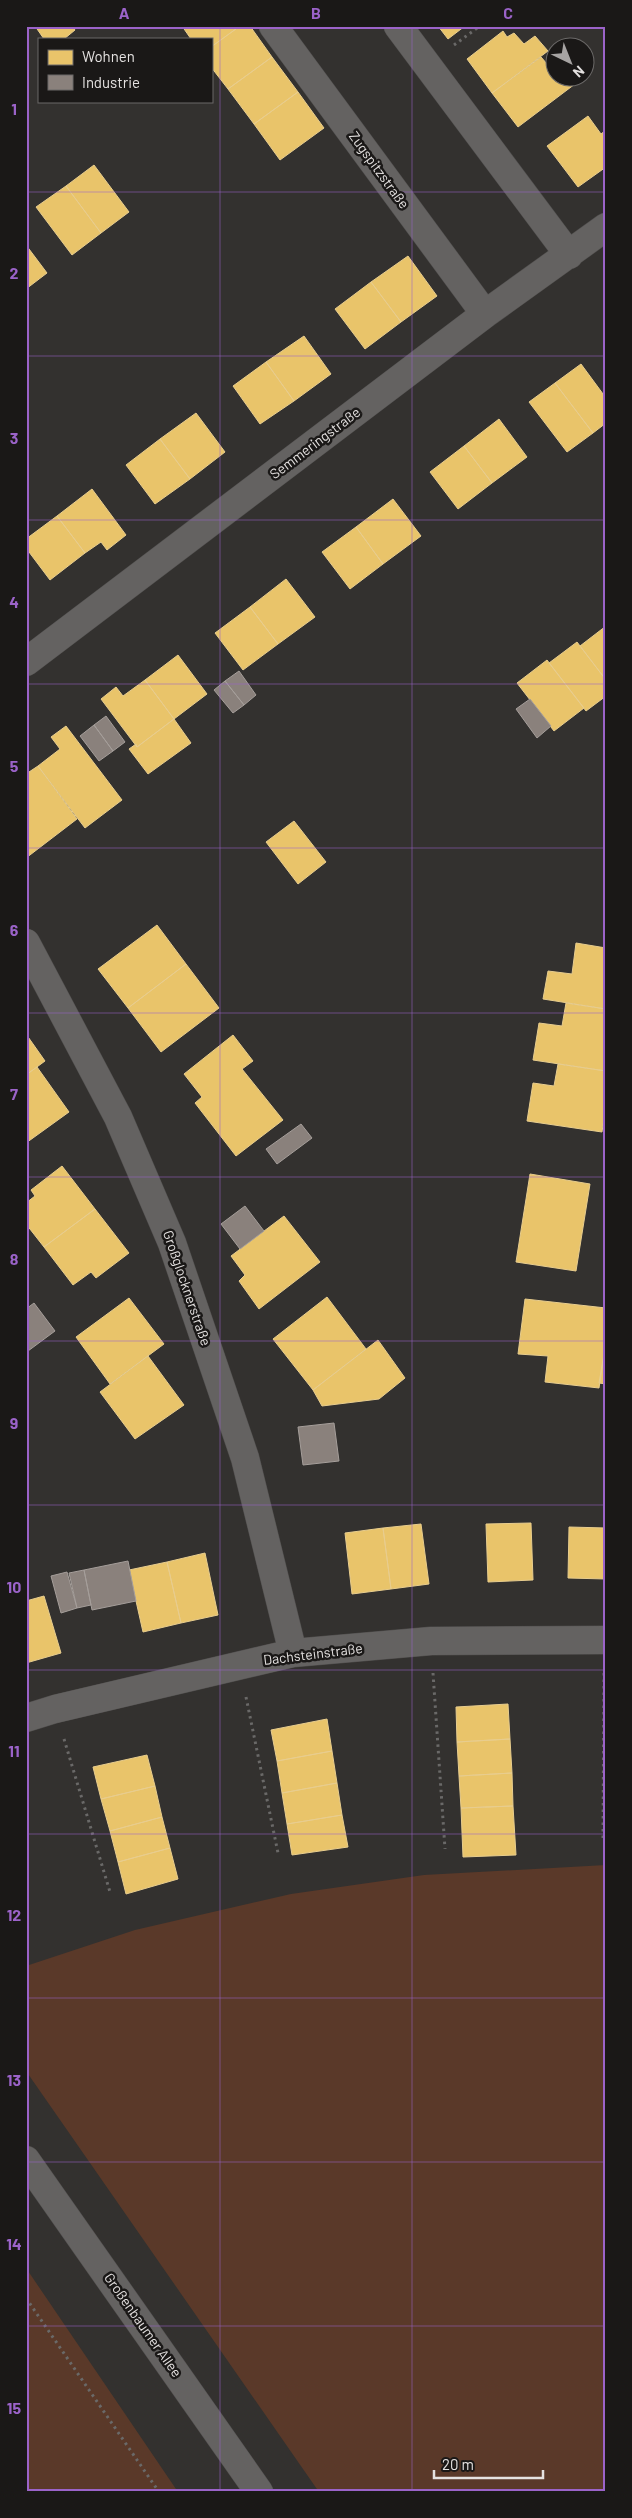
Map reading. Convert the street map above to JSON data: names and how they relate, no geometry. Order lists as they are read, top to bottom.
{
  "streets": {
    "street": [
      "Zugspitzstraße",
      "Semmeringstraße",
      "Großglocknerstraße",
      "Dachsteinstraße",
      "Großenbaumer Allee"
    ]
  },
  "crossings": [
    ["Zugspitzstraße", "Semmeringstraße"],
    ["Großglocknerstraße", "Dachsteinstraße"]
  ],
  "legend": ["Wohnen", "Industrie"],
  "scale_bar": "20 m",
  "north": "bottom right",
  "grid": {
    "columns": ["A", "B", "C"],
    "rows": [
      "1",
      "2",
      "3",
      "4",
      "5",
      "6",
      "7",
      "8",
      "9",
      "10",
      "11",
      "12",
      "13",
      "14",
      "15"
    ]
  }
}
